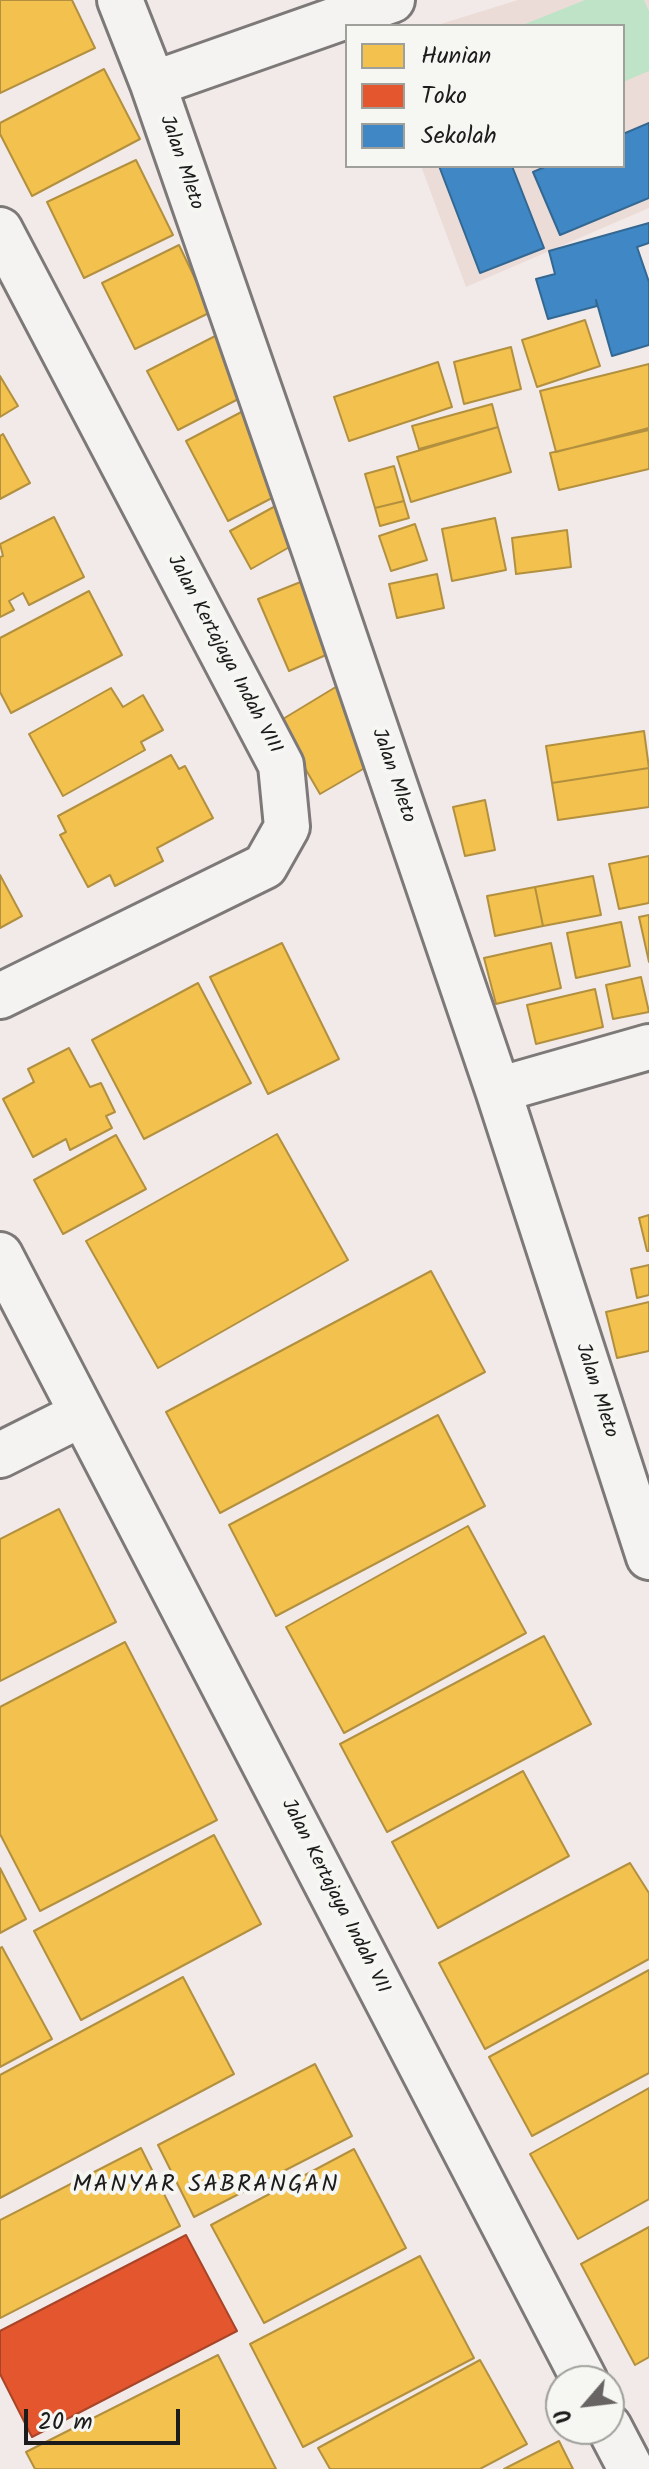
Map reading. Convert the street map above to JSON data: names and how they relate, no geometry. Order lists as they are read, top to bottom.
{
  "streets": {
    "street": ["Jalan Mleto", "Jalan Kertajaya Indah VIII", "Jalan Kertajaya Indah VII"]
  },
  "districts": ["MANYAR SABRANGAN"],
  "legend": ["Hunian", "Toko", "Sekolah"],
  "scale_bar": "20 m",
  "north": "bottom left"
}
